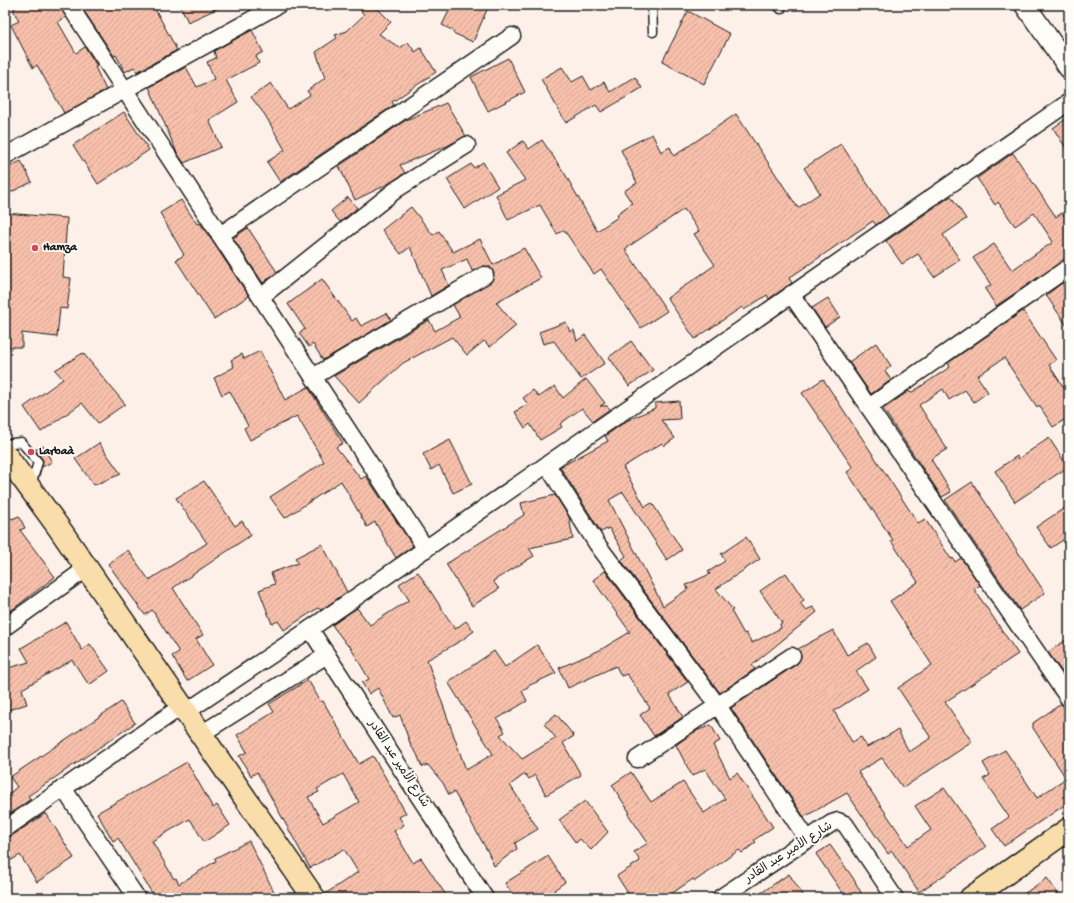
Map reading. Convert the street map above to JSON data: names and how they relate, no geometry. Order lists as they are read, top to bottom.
{
  "streets": {
    "street": ["شارع الأمير عبد القادر"]
  },
  "places": ["Hamza", "Larbaà"]
}
